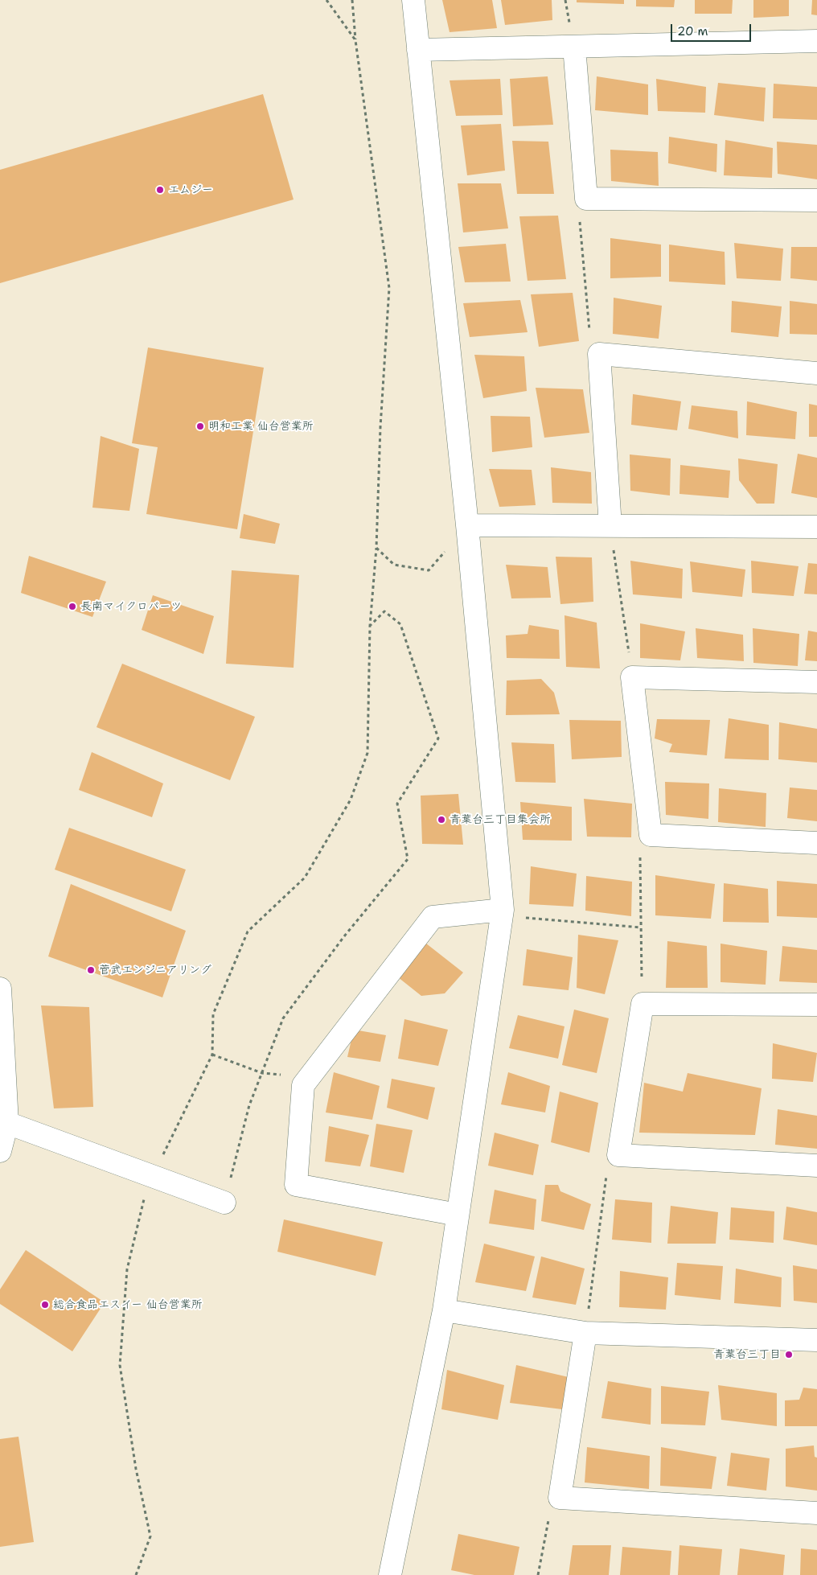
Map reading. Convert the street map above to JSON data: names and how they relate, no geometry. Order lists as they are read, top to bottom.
{
  "places": [
    "エムジー",
    "明和工業 仙台営業所",
    "長南マイクロパーツ",
    "青葉台三丁目集会所",
    "菅武エンジニアリング",
    "総合食品エスイー 仙台営業所",
    "青葉台三丁目"
  ],
  "scale_bar": "20 m"
}
